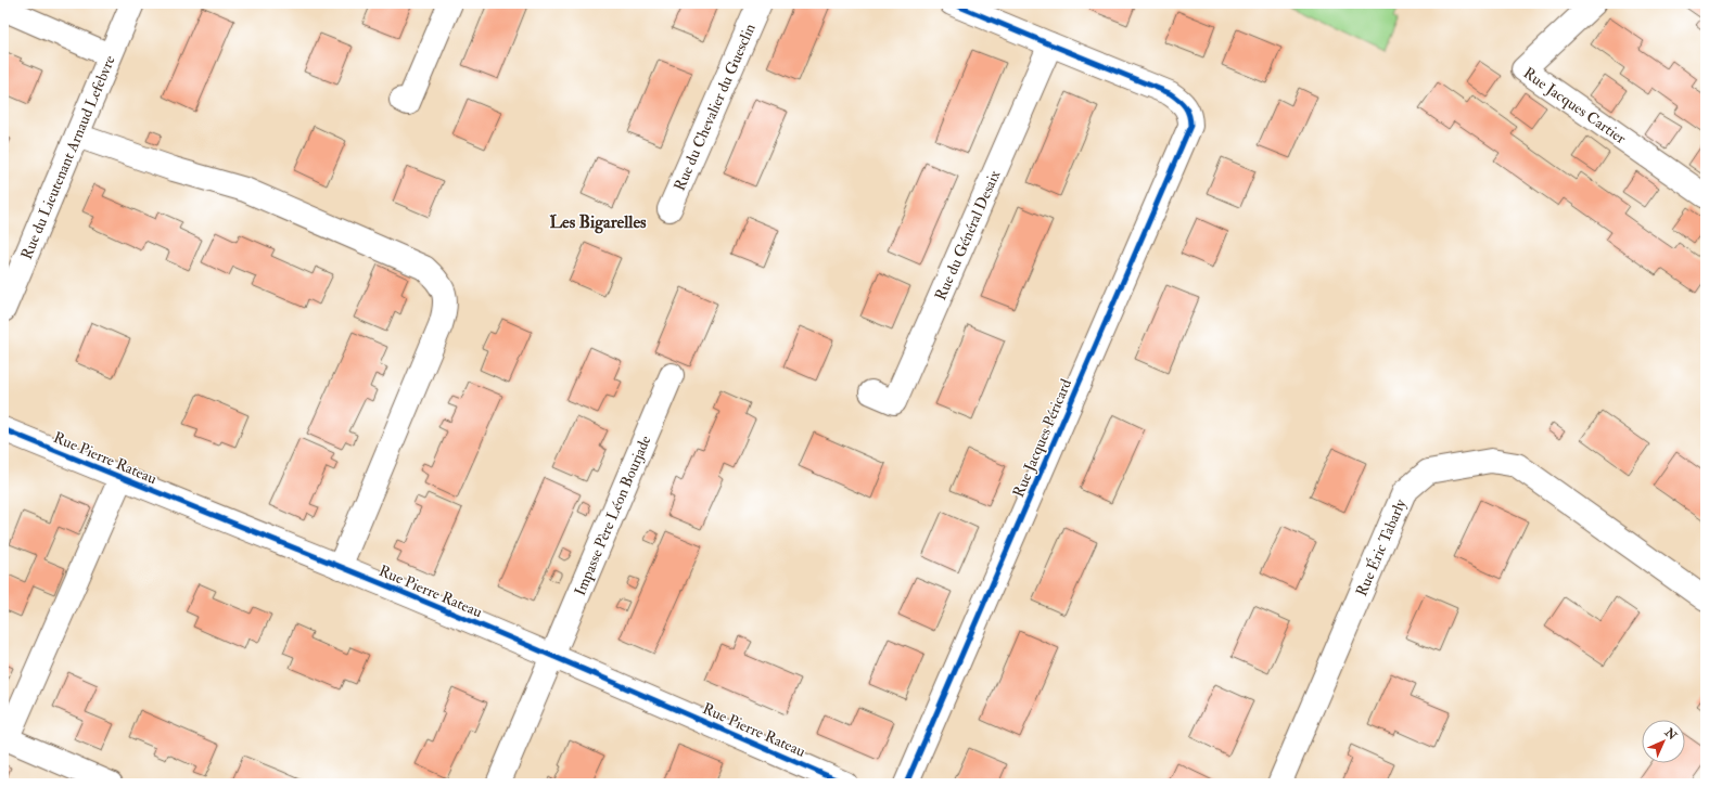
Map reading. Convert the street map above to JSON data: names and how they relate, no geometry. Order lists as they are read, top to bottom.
{
  "streets": {
    "street": [
      "Rue Jacques Cartier",
      "Rue du Chevalier du Guesclin",
      "Rue du Lieutenant Arnaud Lefebvre",
      "Rue du Général Desaix",
      "Rue Jacques Péricard",
      "Rue Pierre Rateau",
      "Impasse Père Léon Bourjade",
      "Rue Éric Tabarly"
    ]
  },
  "crossings": [
    ["Rue du Général Desaix", "Rue Jacques Péricard"],
    ["Rue Pierre Rateau", "Impasse Père Léon Bourjade"]
  ],
  "districts": ["Les Bigarelles"],
  "north": "top right"
}
